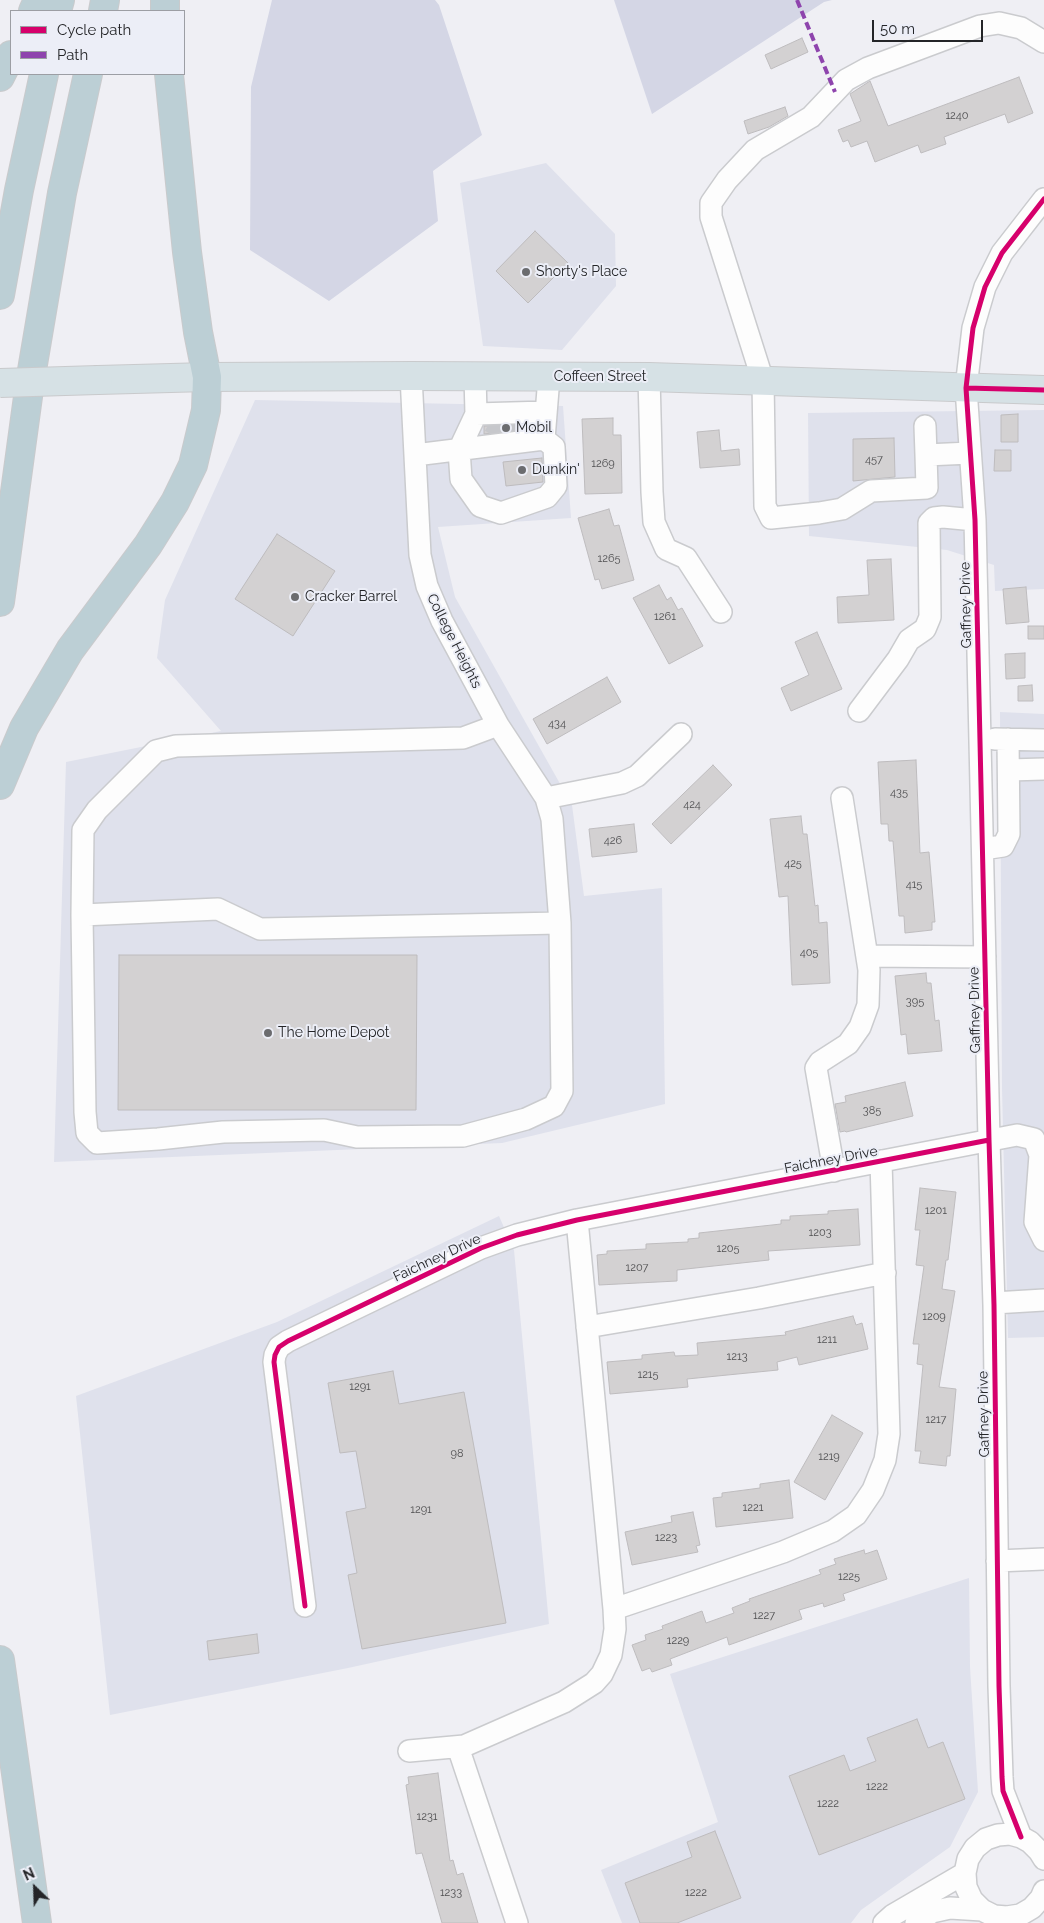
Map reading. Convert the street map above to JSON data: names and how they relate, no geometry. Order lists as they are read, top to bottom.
{
  "streets": {
    "main road": ["Coffeen Street"],
    "street": ["Gaffney Drive", "College Heights", "Faichney Drive"]
  },
  "crossings": [
    ["Coffeen Street", "Gaffney Drive"],
    ["Coffeen Street", "College Heights"],
    ["Gaffney Drive", "Faichney Drive"]
  ],
  "places": [
    "Shorty's Place",
    "Mobil",
    "Dunkin'",
    "Cracker Barrel",
    "The Home Depot"
  ],
  "house_numbers": [
    "1240",
    "457",
    "1269",
    "1265",
    "1261",
    "434",
    "435",
    "424",
    "426",
    "425",
    "415",
    "405",
    "395",
    "385",
    "1201",
    "1203",
    "1205",
    "1207",
    "1209",
    "1211",
    "1213",
    "1215",
    "1291",
    "1217",
    "98",
    "1219",
    "1221",
    "1291",
    "1223",
    "1225",
    "1227",
    "1229",
    "1222",
    "1222",
    "1231",
    "1233",
    "1222"
  ],
  "legend": ["Cycle path", "Path"],
  "scale_bar": "50 m",
  "north": "top left"
}
